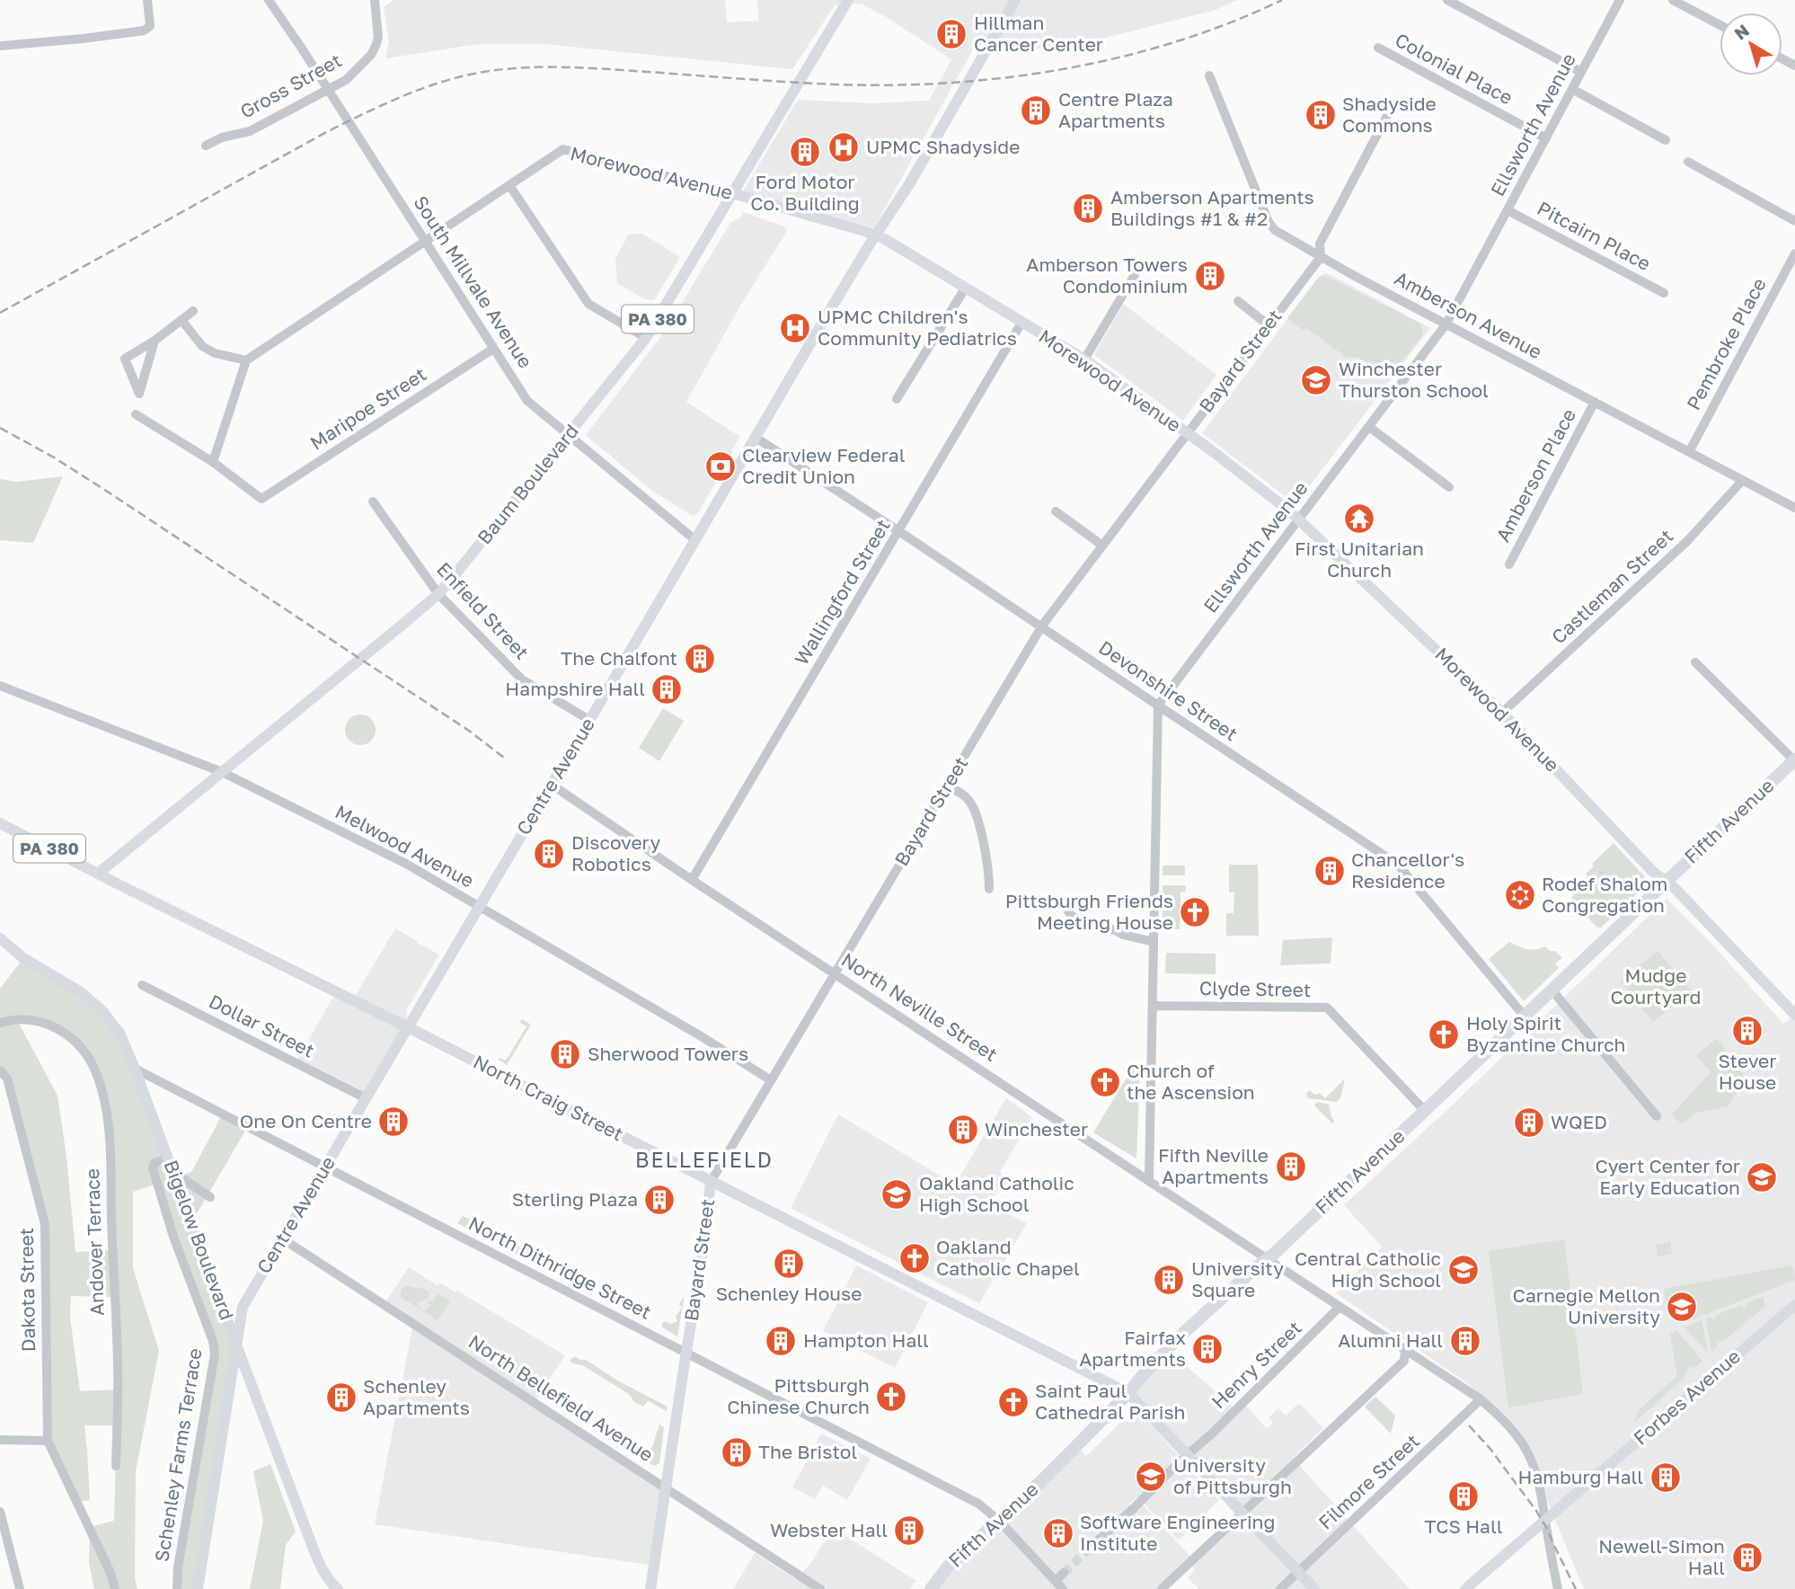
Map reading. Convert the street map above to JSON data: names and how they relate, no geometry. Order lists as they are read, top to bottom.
{
  "streets": {
    "highway": ["Fifth Avenue"],
    "main road": [
      "Morewood Avenue",
      "PA 380",
      "Bayard Street",
      "Baum Boulevard",
      "Centre Avenue",
      "North Craig Street",
      "Bigelow Boulevard",
      "Forbes Avenue"
    ],
    "street": [
      "Colonial Place",
      "Gross Street",
      "Ellsworth Avenue",
      "Pitcairn Place",
      "South Millvale Avenue",
      "Amberson Avenue",
      "Pembroke Place",
      "Maripoe Street",
      "Amberson Place",
      "Castleman Street",
      "Wallingford Street",
      "Enfield Street",
      "Devonshire Street",
      "Melwood Avenue",
      "Clyde Street",
      "North Neville Street",
      "Dollar Street",
      "Andover Terrace",
      "North Dithridge Street",
      "Dakota Street",
      "Henry Street",
      "North Bellefield Avenue",
      "Schenley Farms Terrace",
      "Filmore Street"
    ]
  },
  "crossings": [
    ["Colonial Place", "Ellsworth Avenue"],
    ["Ellsworth Avenue", "Morewood Avenue"],
    ["Ellsworth Avenue", "Pitcairn Place"],
    ["Ellsworth Avenue", "Amberson Avenue"],
    ["Ellsworth Avenue", "Devonshire Street"],
    ["Morewood Avenue", "South Millvale Avenue"],
    ["Morewood Avenue", "Bayard Street"],
    ["Morewood Avenue", "Baum Boulevard"],
    ["Morewood Avenue", "Castleman Street"],
    ["Morewood Avenue", "Wallingford Street"],
    ["Morewood Avenue", "Centre Avenue"],
    ["Morewood Avenue", "Fifth Avenue"],
    ["South Millvale Avenue", "Maripoe Street"],
    ["South Millvale Avenue", "Baum Boulevard"],
    ["South Millvale Avenue", "Centre Avenue"],
    ["Amberson Avenue", "Pembroke Place"],
    ["Amberson Avenue", "Bayard Street"],
    ["Amberson Avenue", "Amberson Place"],
    ["Amberson Avenue", "Castleman Street"],
    ["Bayard Street", "Devonshire Street"],
    ["Bayard Street", "Melwood Avenue"],
    ["Bayard Street", "North Neville Street"],
    ["Bayard Street", "North Craig Street"],
    ["Bayard Street", "North Dithridge Street"],
    ["Bayard Street", "North Bellefield Avenue"],
    ["Baum Boulevard", "Enfield Street"],
    ["Baum Boulevard", "Melwood Avenue"],
    ["Baum Boulevard", "North Craig Street"],
    ["Wallingford Street", "Devonshire Street"],
    ["Wallingford Street", "North Neville Street"],
    ["Enfield Street", "Centre Avenue"],
    ["Devonshire Street", "Centre Avenue"],
    ["Devonshire Street", "Fifth Avenue"],
    ["Centre Avenue", "Melwood Avenue"],
    ["Centre Avenue", "North Neville Street"],
    ["Centre Avenue", "Dollar Street"],
    ["Centre Avenue", "North Craig Street"],
    ["Centre Avenue", "Bigelow Boulevard"],
    ["Centre Avenue", "North Dithridge Street"],
    ["Centre Avenue", "North Bellefield Avenue"],
    ["Fifth Avenue", "Clyde Street"],
    ["Fifth Avenue", "North Neville Street"],
    ["Fifth Avenue", "North Craig Street"],
    ["Fifth Avenue", "North Dithridge Street"],
    ["North Neville Street", "Henry Street"],
    ["North Neville Street", "Filmore Street"],
    ["North Craig Street", "Henry Street"],
    ["North Craig Street", "Filmore Street"],
    ["Bigelow Boulevard", "North Dithridge Street"],
    ["Bigelow Boulevard", "Schenley Farms Terrace"]
  ],
  "districts": ["BELLEFIELD"],
  "parks": ["Mudge Courtyard"],
  "places": {
    "building": [
      "Hillman Cancer Center",
      "Centre Plaza Apartments",
      "Shadyside Commons",
      "Ford Motor Co. Building",
      "Amberson Apartments Buildings #1 & #2",
      "Amberson Towers Condominium",
      "The Chalfont",
      "Hampshire Hall",
      "Discovery Robotics",
      "Chancellor's Residence",
      "Stever House",
      "Sherwood Towers",
      "One On Centre",
      "WQED",
      "Winchester",
      "Fifth Neville Apartments",
      "Sterling Plaza",
      "Schenley House",
      "University Square",
      "Hampton Hall",
      "Alumni Hall",
      "Fairfax Apartments",
      "Schenley Apartments",
      "The Bristol",
      "Hamburg Hall",
      "TCS Hall",
      "Webster Hall",
      "Software Engineering Institute",
      "Newell-Simon Hall"
    ],
    "hospital": ["UPMC Shadyside", "UPMC Children's Community Pediatrics"],
    "school or university": [
      "Winchester Thurston School",
      "Cyert Center for Early Education",
      "Oakland Catholic High School",
      "Central Catholic High School",
      "Carnegie Mellon University",
      "University of Pittsburgh"
    ],
    "bank": ["Clearview Federal Credit Union"],
    "temple": ["First Unitarian Church"],
    "synagogue": ["Rodef Shalom Congregation"],
    "church": [
      "Pittsburgh Friends Meeting House",
      "Holy Spirit Byzantine Church",
      "Church of the Ascension",
      "Oakland Catholic Chapel",
      "Pittsburgh Chinese Church",
      "Saint Paul Cathedral Parish"
    ]
  },
  "north": "top left"
}
